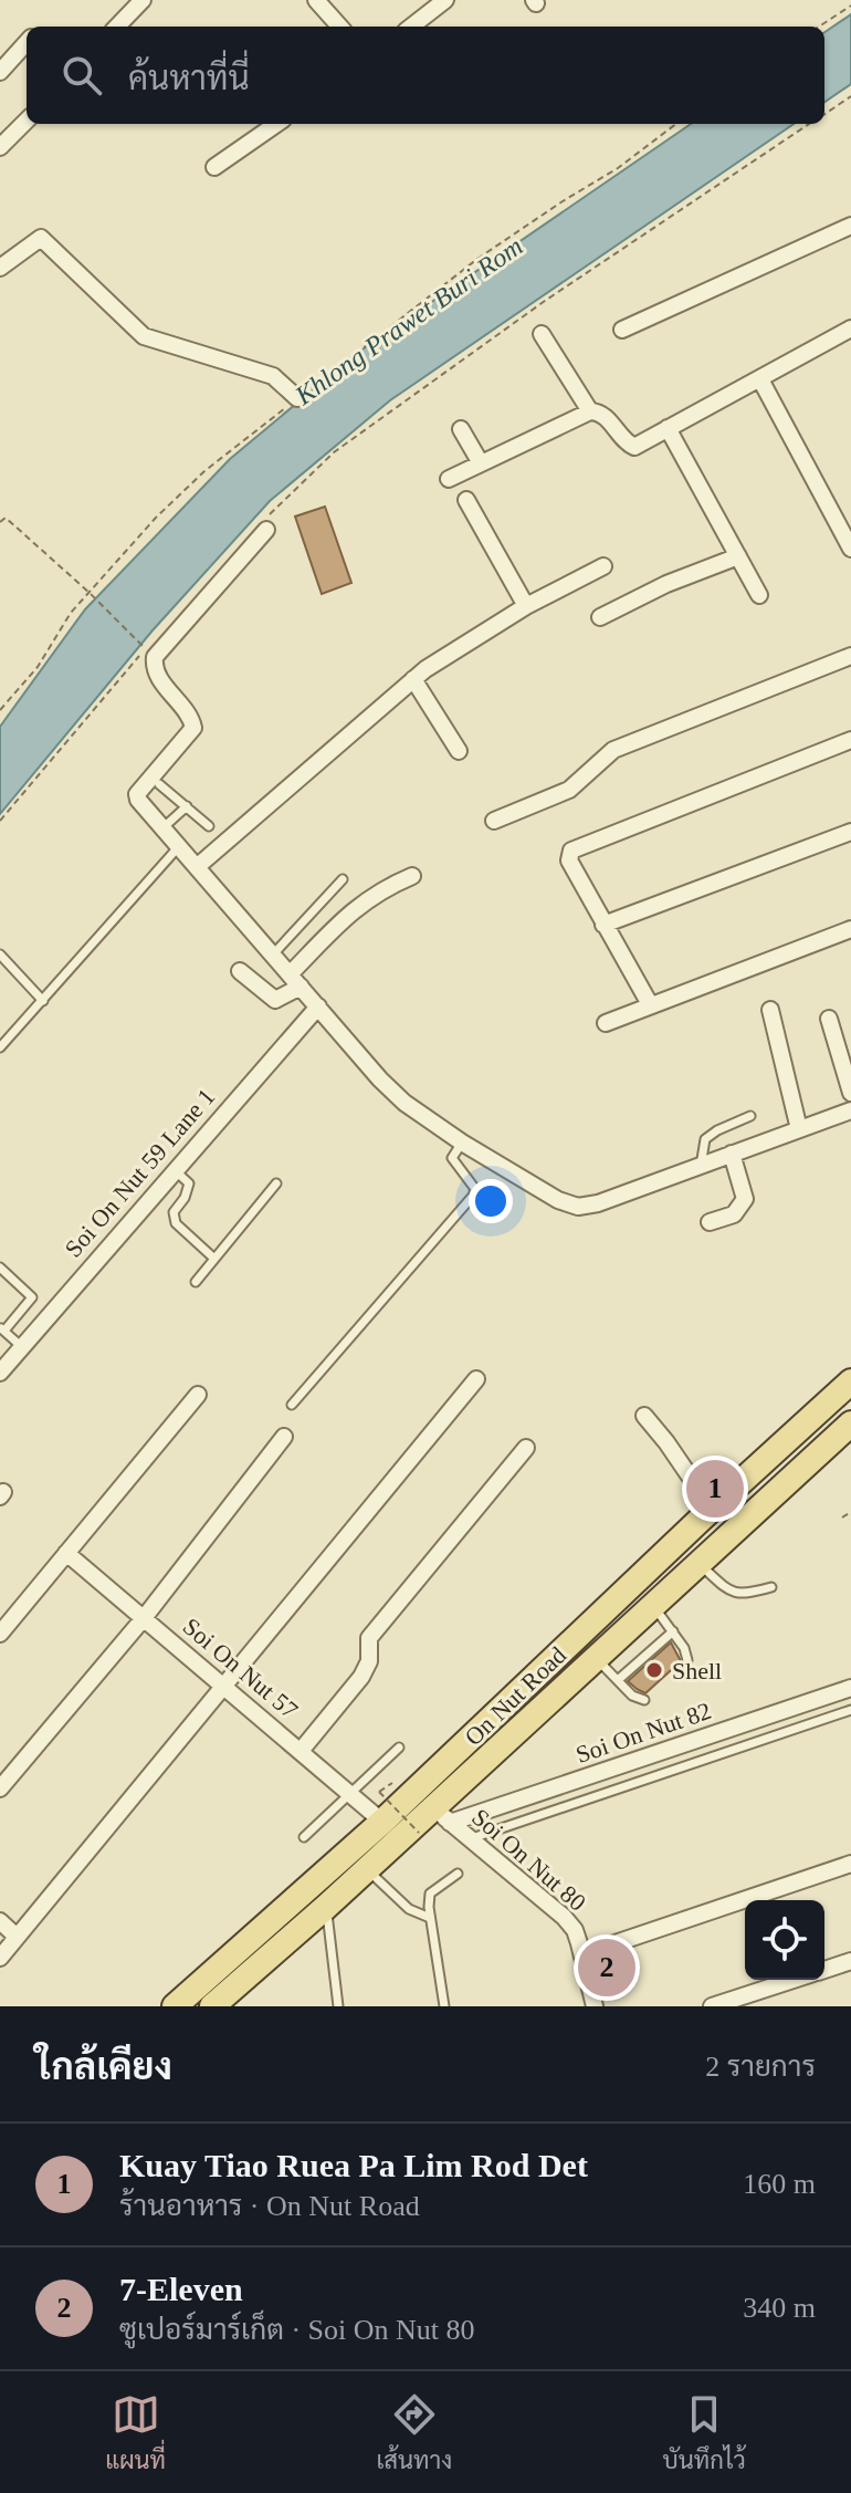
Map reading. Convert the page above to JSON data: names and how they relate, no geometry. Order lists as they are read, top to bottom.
{
  "streets": {
    "main road": ["On Nut Road"],
    "street": [
      "Soi On Nut 59 Lane 1",
      "Soi On Nut 57",
      "Soi On Nut 82",
      "Soi On Nut 80"
    ]
  },
  "crossings": [
    ["Soi On Nut 57", "On Nut Road"],
    ["On Nut Road", "Soi On Nut 82"],
    ["On Nut Road", "Soi On Nut 80"],
    ["Soi On Nut 82", "Soi On Nut 80"]
  ],
  "water": ["Khlong Prawet Buri Rom"],
  "places": ["Shell"],
  "page": {
    "search": "ค้นหาที่นี่",
    "pins": ["1", "2"],
    "heading": ["ใกล้เคียง", "2 รายการ"],
    "list": [
      {
        "mark": "1",
        "name": "Kuay Tiao Ruea Pa Lim Rod Det",
        "note": "ร้านอาหาร · On Nut Road",
        "value": "160 m"
      },
      {
        "mark": "2",
        "name": "7-Eleven",
        "note": "ซูเปอร์มาร์เก็ต · Soi On Nut 80",
        "value": "340 m"
      }
    ],
    "nav": ["แผนที่", "เส้นทาง", "บันทึกไว้"]
  }
}
